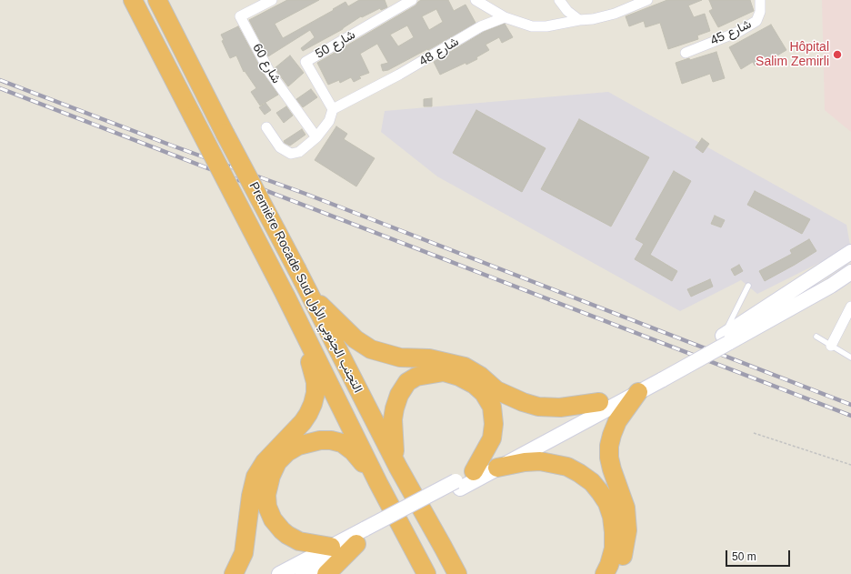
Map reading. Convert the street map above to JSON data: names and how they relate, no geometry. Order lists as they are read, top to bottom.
{
  "streets": {
    "highway": ["Première Rocade Sud التجنب الجنوبي الأول"],
    "street": [
      "شارع 45",
      "شارع 50",
      "شارع 48",
      "شارع 60"
    ]
  },
  "crossings": [
    ["شارع 50", "شارع 48"]
  ],
  "places": ["Hôpital Salim Zemirli"],
  "scale_bar": "50 m"
}
